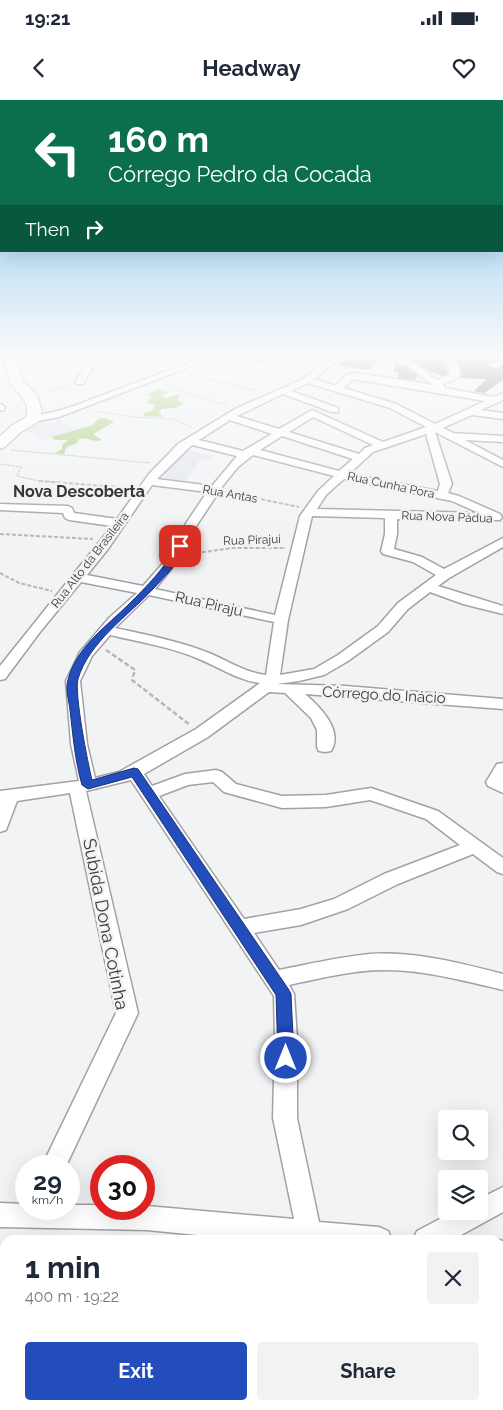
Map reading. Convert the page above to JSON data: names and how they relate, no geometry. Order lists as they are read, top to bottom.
{
  "streets": {
    "street": [
      "Rua Cunha Pora",
      "Rua Antas",
      "Rua Nova Pádua",
      "Rua Alto da Brasileira",
      "Rua Piraju",
      "Córrego do Inácio",
      "Subida Dona Cotinha"
    ],
    "path": ["Rua Pirajui"]
  },
  "crossings": [
    ["Rua Cunha Pora", "Subida Dona Cotinha"],
    ["Rua Antas", "Rua Alto da Brasileira"],
    ["Rua Antas", "Subida Dona Cotinha"],
    ["Rua Pirajui", "Subida Dona Cotinha"],
    ["Rua Alto da Brasileira", "Rua Piraju"],
    ["Rua Piraju", "Subida Dona Cotinha"]
  ],
  "districts": ["Nova Descoberta"],
  "page": {
    "status": "19:21",
    "header": "Headway",
    "turn": ["160 m", "Córrego Pedro da Cocada"],
    "then": "Then",
    "speed": "29 km/h",
    "limit": "30",
    "heading": ["1 min", "400 m · 19:22"],
    "buttons": ["Exit", "Share"]
  }
}
